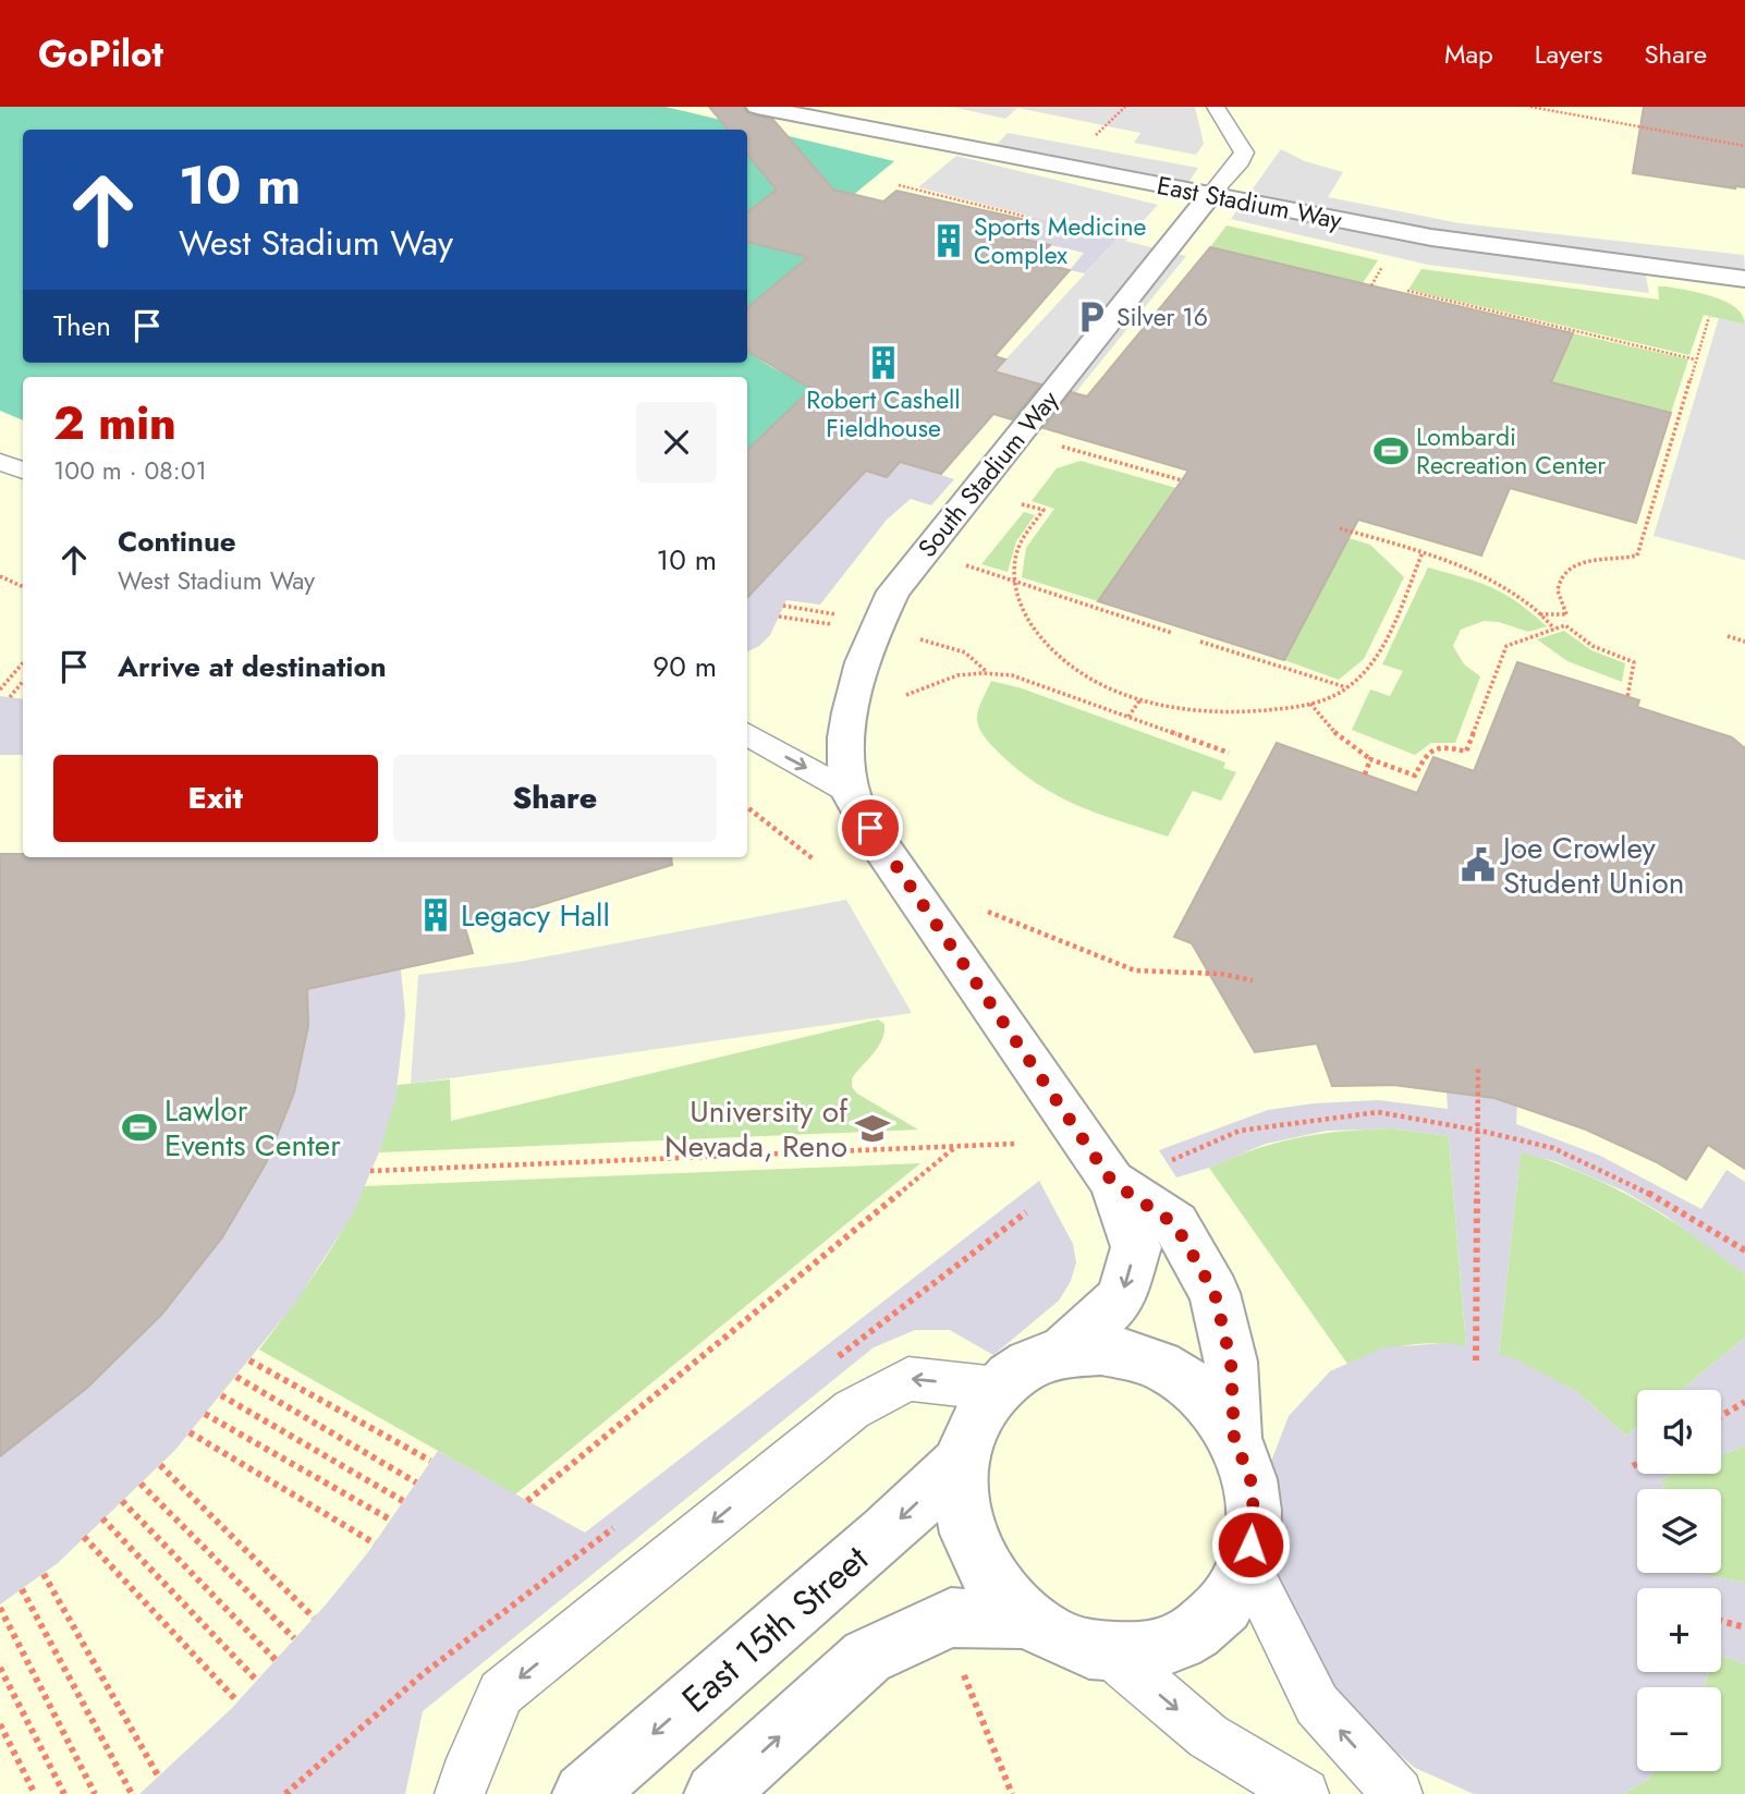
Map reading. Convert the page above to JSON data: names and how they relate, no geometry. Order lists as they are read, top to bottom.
{
  "streets": {
    "street": ["East Stadium Way", "South Stadium Way", "East 15th Street"]
  },
  "crossings": [
    ["East Stadium Way", "South Stadium Way"]
  ],
  "places": {
    "building": ["Sports Medicine Complex", "Robert Cashell Fieldhouse", "Legacy Hall"],
    "parking": ["Silver 16"],
    "sports": ["Lombardi Recreation Center", "Lawlor Events Center"],
    "public building": ["Joe Crowley Student Union"],
    "school or university": ["University of Nevada, Reno"]
  },
  "page": {
    "header": "GoPilot",
    "nav": ["Map", "Layers", "Share"],
    "turn": ["10 m", "West Stadium Way"],
    "then": "Then",
    "heading": ["2 min", "100 m · 08:01"],
    "list": [
      {
        "name": "Continue",
        "note": "West Stadium Way",
        "value": "10 m"
      },
      {
        "name": "Arrive at destination",
        "value": "90 m"
      }
    ],
    "buttons": ["Exit", "Share"],
    "map_buttons": ["+", "−"]
  }
}
